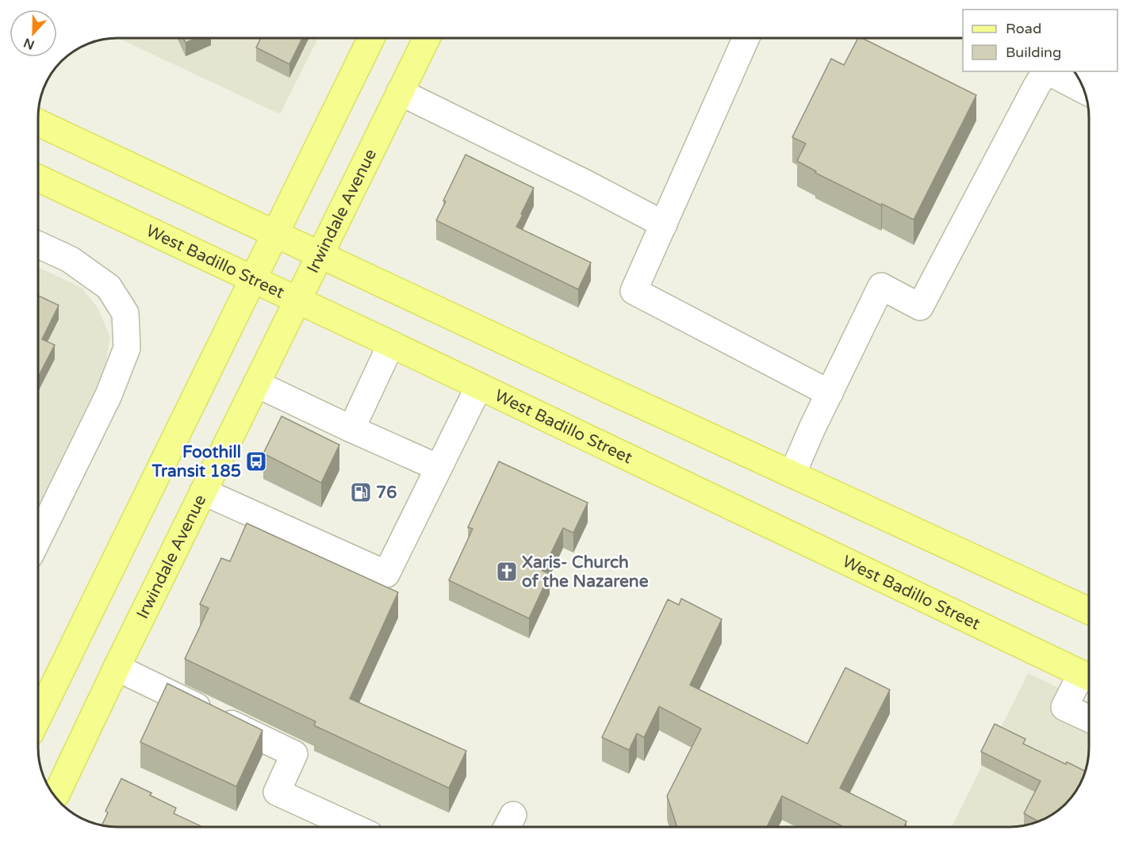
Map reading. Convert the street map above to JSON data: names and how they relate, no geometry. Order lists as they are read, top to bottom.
{
  "streets": {
    "main road": ["Irwindale Avenue", "West Badillo Street"]
  },
  "crossings": [
    ["Irwindale Avenue", "West Badillo Street"]
  ],
  "places": {
    "bus stop": ["Foothill Transit 185"],
    "fuel station": ["76"],
    "church": ["Xaris- Church of the Nazarene"]
  },
  "legend": ["Road", "Building"],
  "north": "bottom"
}
